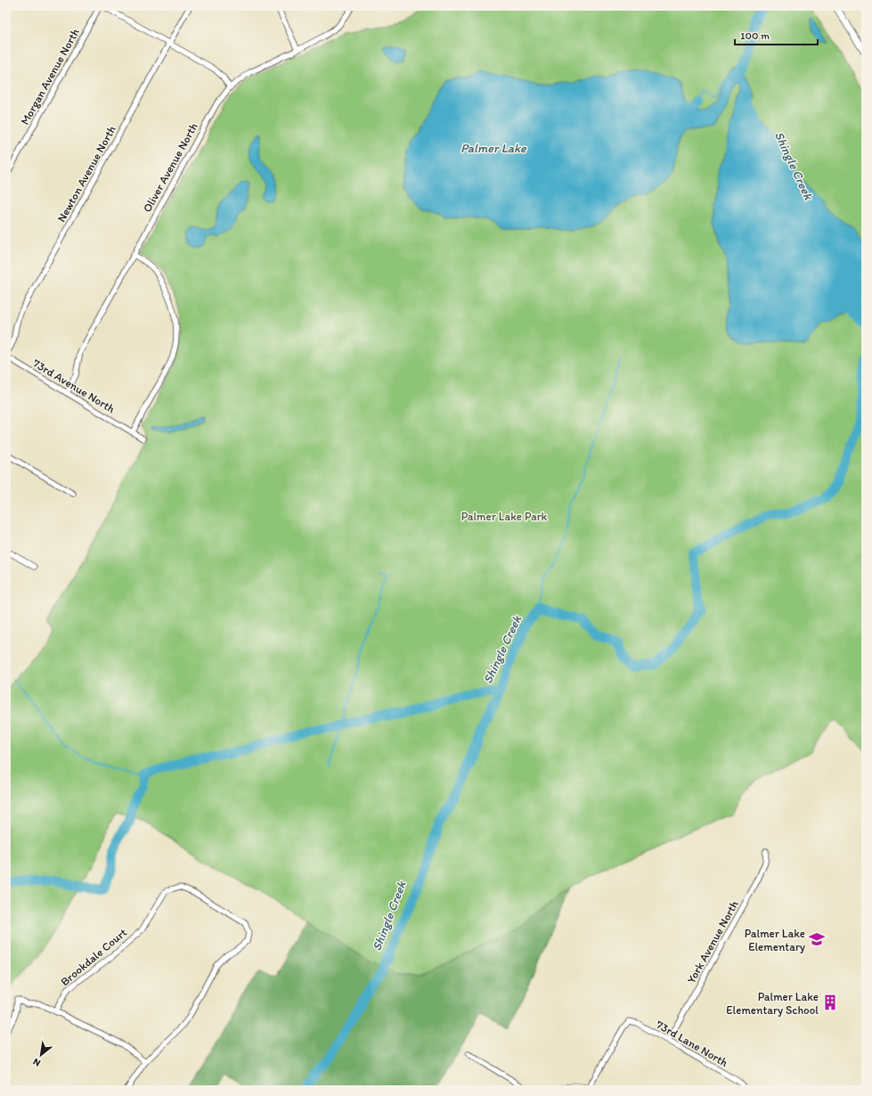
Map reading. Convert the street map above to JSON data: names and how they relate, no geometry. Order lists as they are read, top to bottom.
{
  "streets": {
    "street": [
      "Morgan Avenue North",
      "Oliver Avenue North",
      "Newton Avenue North",
      "73rd Avenue North",
      "York Avenue North",
      "Brookdale Court",
      "73rd Lane North"
    ]
  },
  "crossings": [
    ["Oliver Avenue North", "73rd Avenue North"],
    ["York Avenue North", "73rd Lane North"]
  ],
  "water": ["Palmer Lake", "Shingle Creek"],
  "parks": ["Palmer Lake Park"],
  "places": {
    "school or university": ["Palmer Lake Elementary"],
    "building": ["Palmer Lake Elementary School"]
  },
  "scale_bar": "100 m",
  "north": "bottom left"
}
